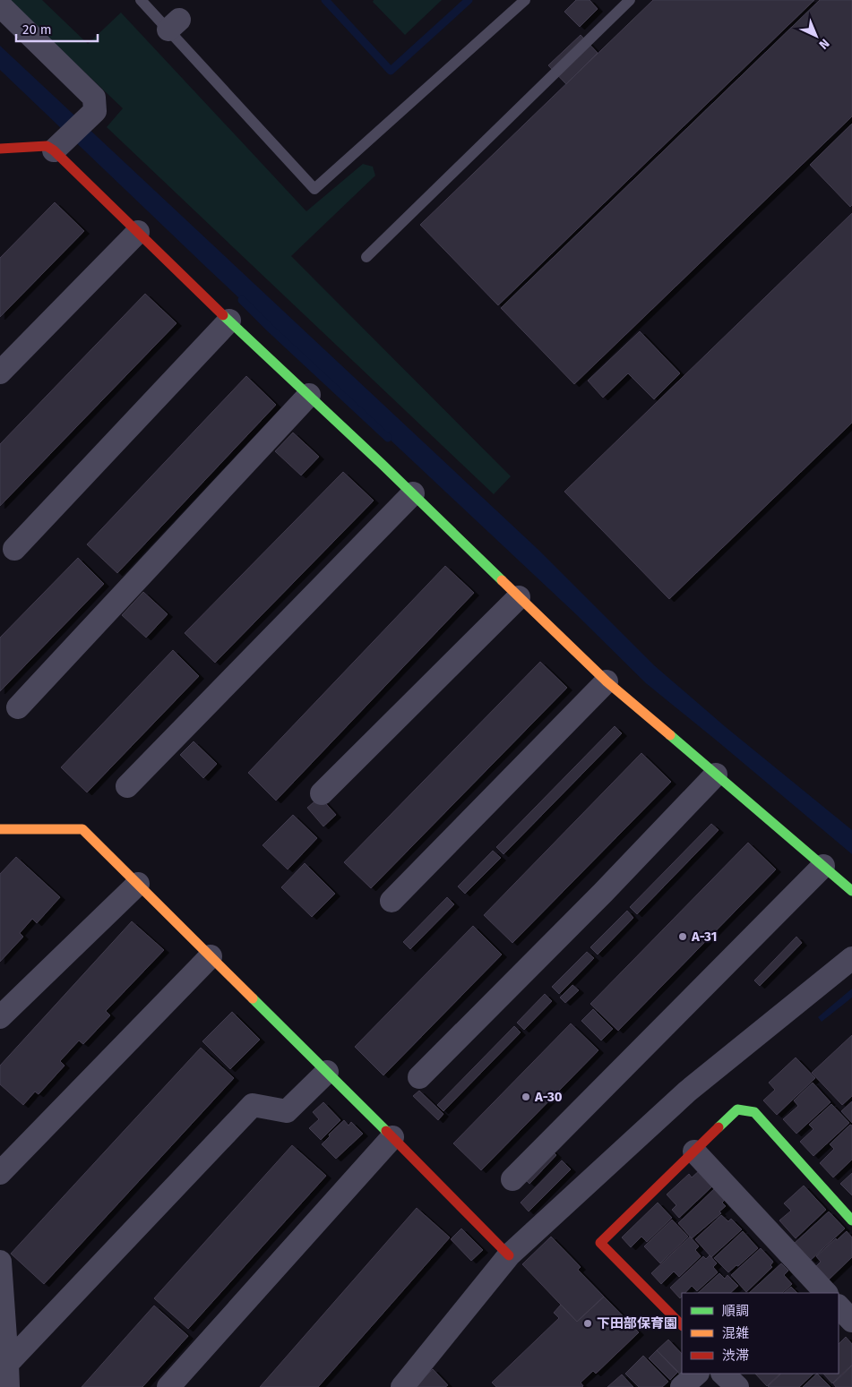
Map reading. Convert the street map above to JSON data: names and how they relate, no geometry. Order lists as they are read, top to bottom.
{
  "places": ["A-31", "A-30", "下田部保育園"],
  "legend": ["順調", "混雑", "渋滞"],
  "scale_bar": "20 m",
  "north": "bottom right"
}
